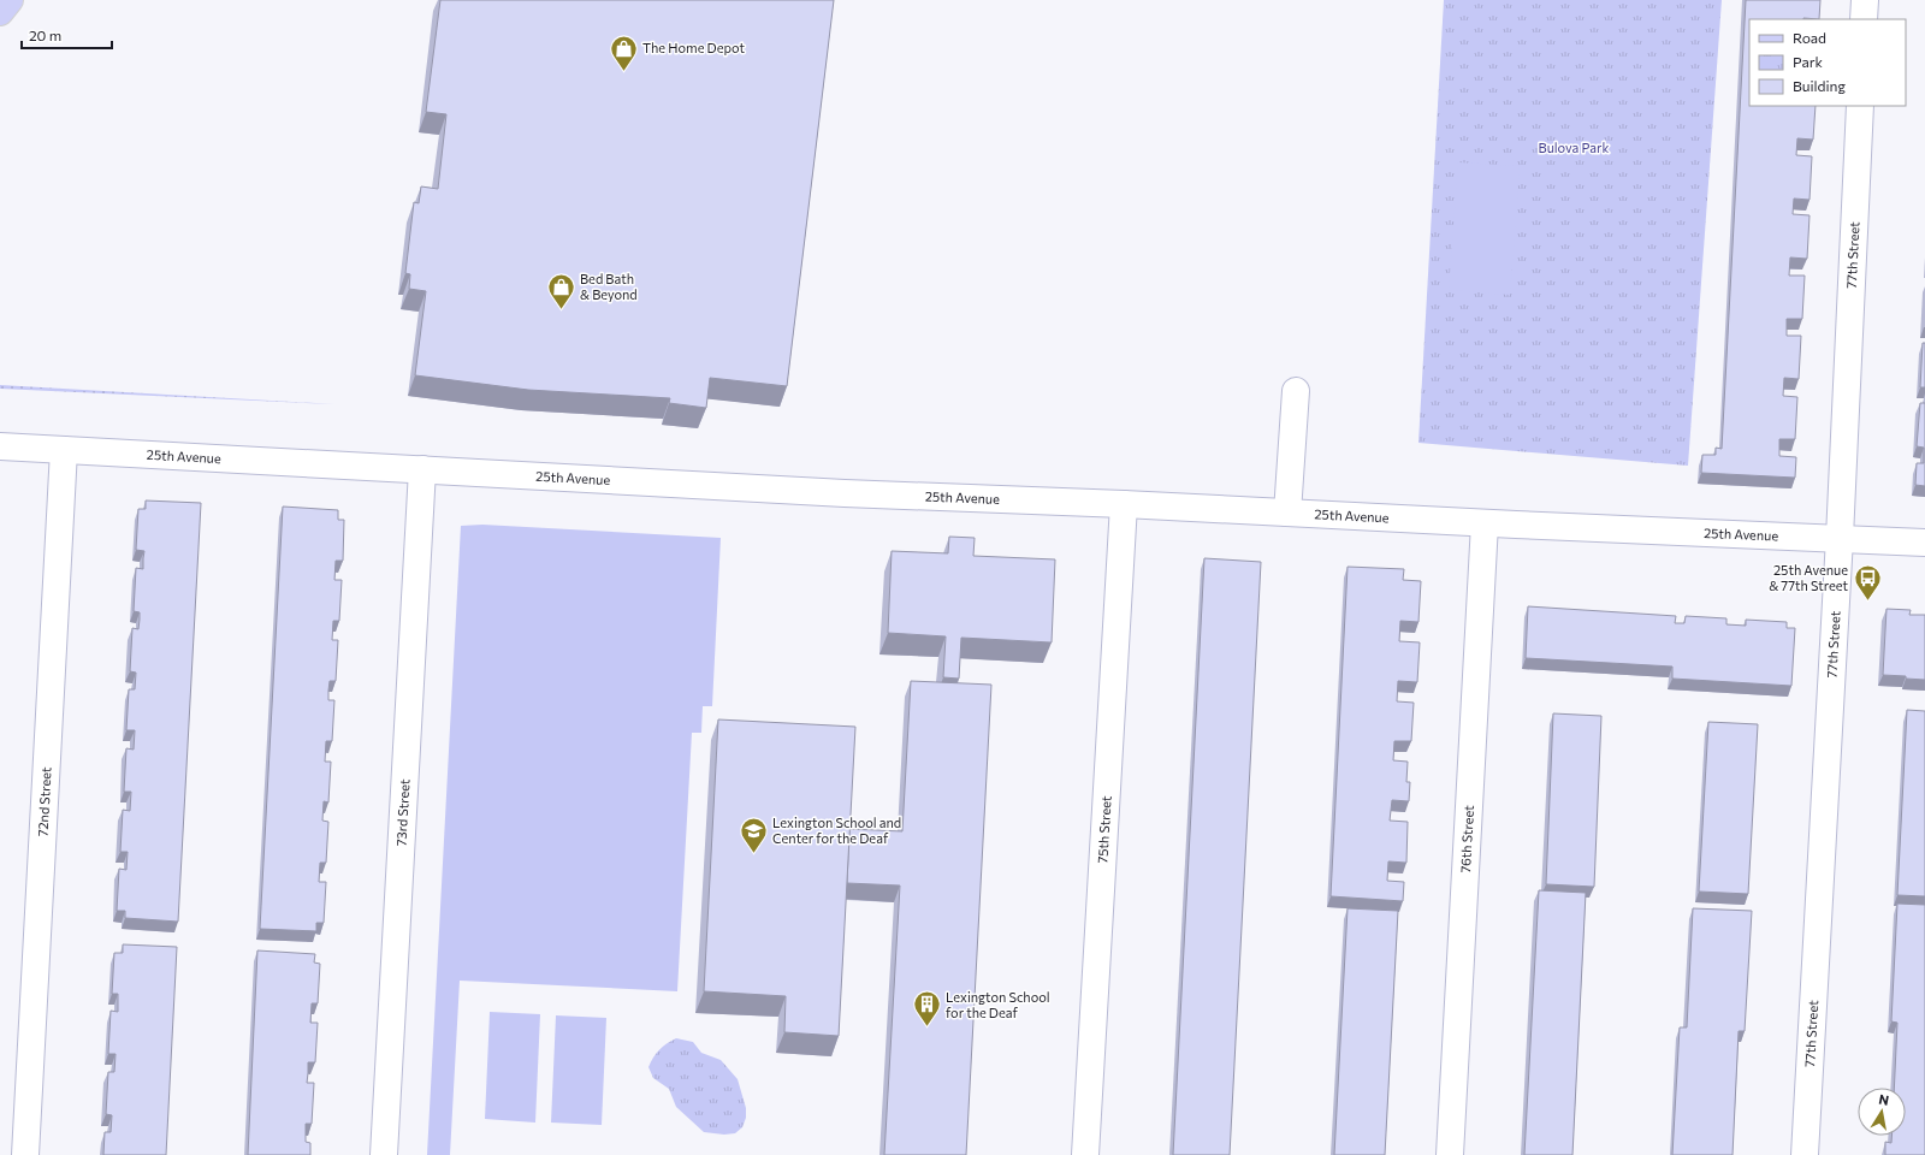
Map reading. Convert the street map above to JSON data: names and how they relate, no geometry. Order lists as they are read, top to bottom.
{
  "streets": {
    "street": [
      "77th Street",
      "25th Avenue",
      "72nd Street",
      "73rd Street",
      "75th Street",
      "76th Street"
    ]
  },
  "crossings": [
    ["77th Street", "25th Avenue"],
    ["25th Avenue", "72nd Street"],
    ["25th Avenue", "73rd Street"],
    ["25th Avenue", "75th Street"],
    ["25th Avenue", "76th Street"]
  ],
  "parks": ["Bulova Park"],
  "places": {
    "shop": ["The Home Depot", "Bed Bath & Beyond"],
    "bus stop": ["25th Avenue & 77th Street"],
    "school or university": ["Lexington School and Center for the Deaf"],
    "building": ["Lexington School for the Deaf"]
  },
  "legend": ["Road", "Park", "Building"],
  "scale_bar": "20 m",
  "north": "top"
}
